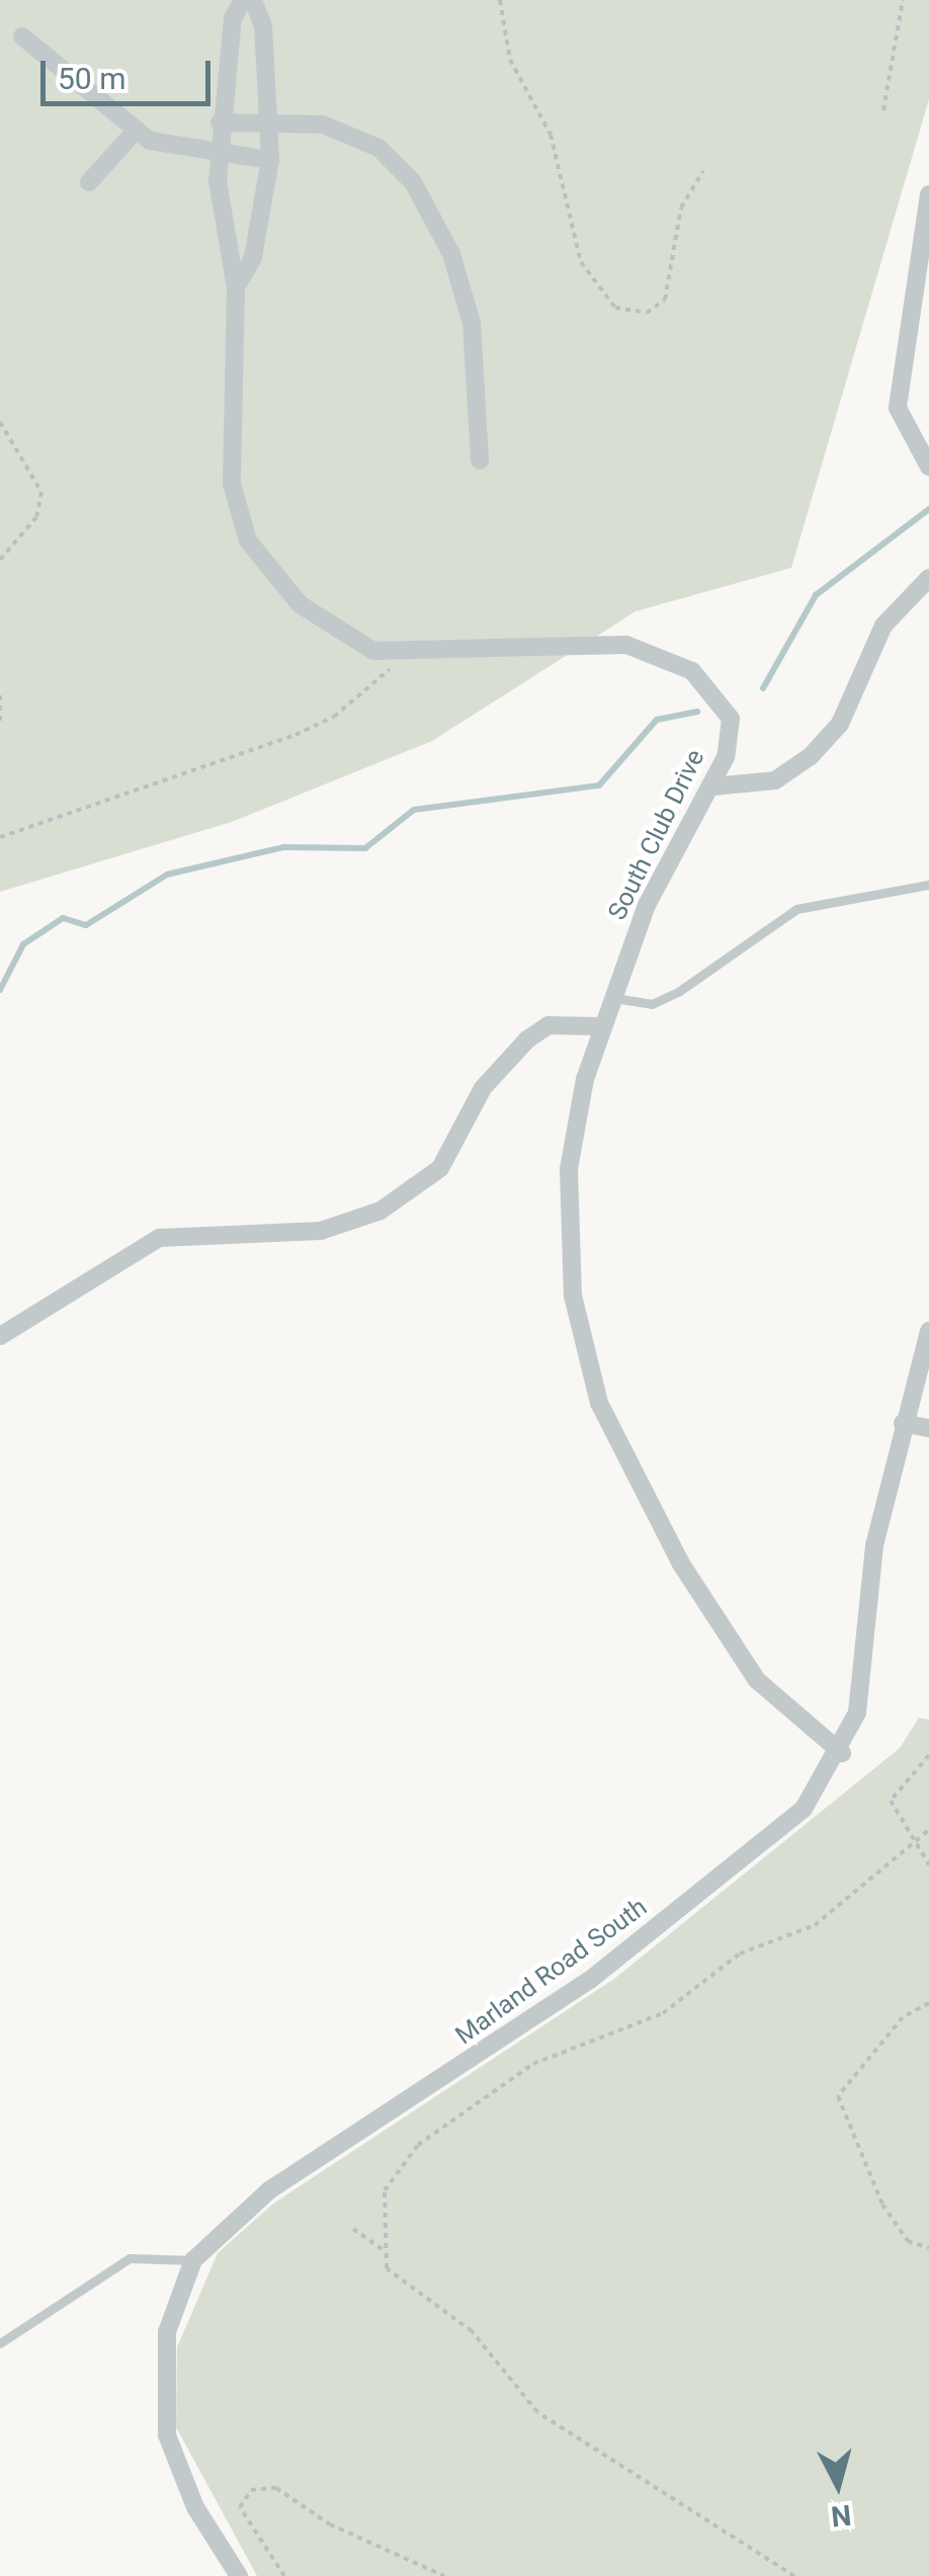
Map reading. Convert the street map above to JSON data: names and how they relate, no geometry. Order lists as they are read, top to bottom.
{
  "streets": {
    "street": ["South Club Drive", "Marland Road South"]
  },
  "crossings": [
    ["South Club Drive", "Marland Road South"]
  ],
  "scale_bar": "50 m",
  "north": "bottom"
}
